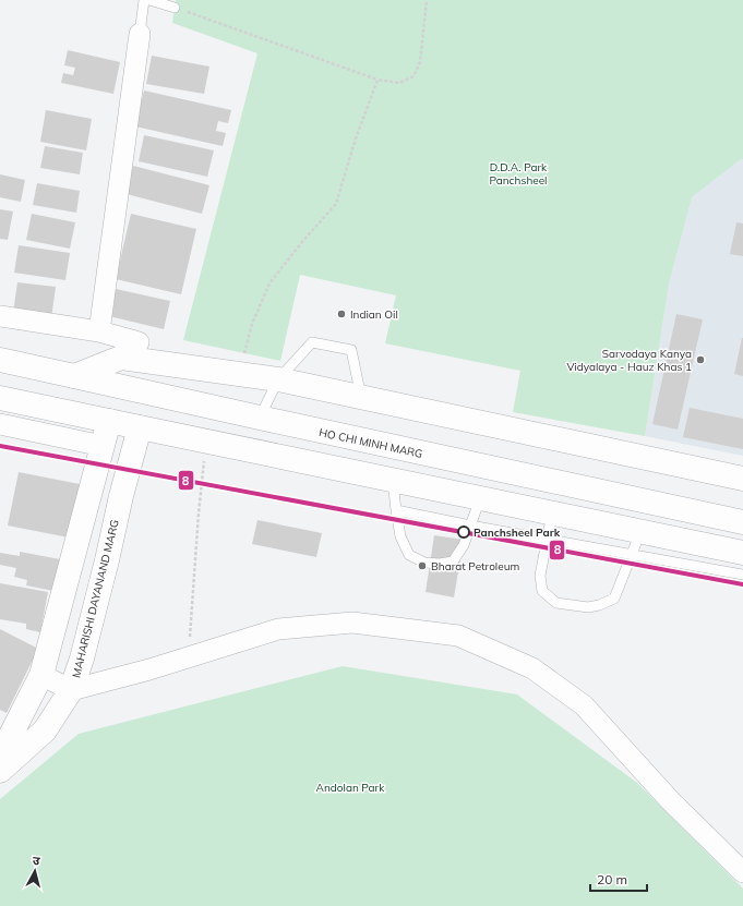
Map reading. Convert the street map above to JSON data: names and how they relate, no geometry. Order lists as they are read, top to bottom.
{
  "streets": {
    "main road": ["HO CHI MINH MARG", "MAHARISHI DAYANAND MARG"]
  },
  "parks": ["D.D.A. Park Panchsheel", "Andolan Park"],
  "places": [
    "Indian Oil",
    "Sarvodaya Kanya Vidyalaya - Hauz Khas 1",
    "Panchsheel Park",
    "Bharat Petroleum"
  ],
  "lines": ["transit line 8"],
  "scale_bar": "20 m",
  "north": "top"
}
